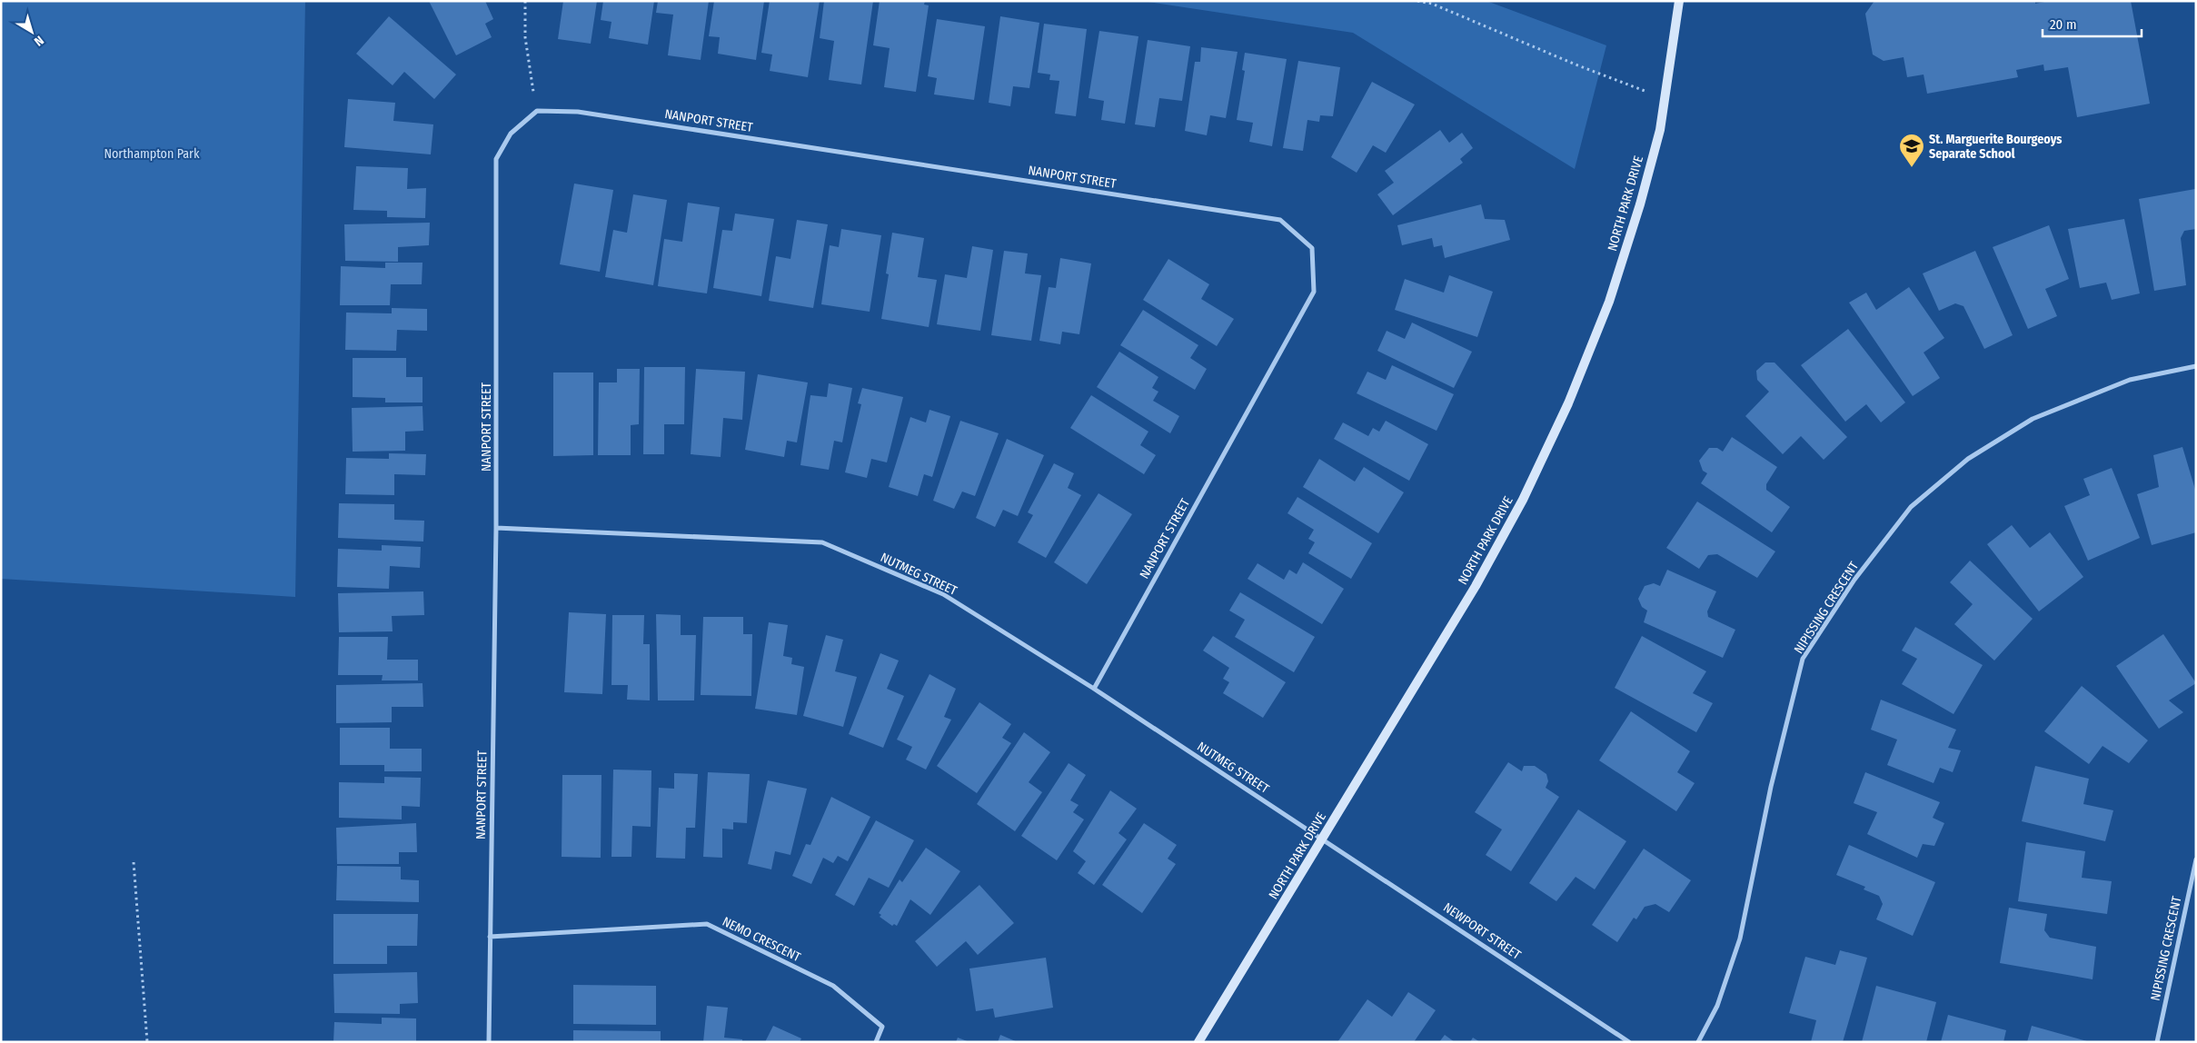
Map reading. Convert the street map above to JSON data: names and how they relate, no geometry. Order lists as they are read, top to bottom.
{
  "streets": {
    "main road": ["NORTH PARK DRIVE"],
    "street": [
      "NANPORT STREET",
      "NUTMEG STREET",
      "NIPISSING CRESCENT",
      "NEWPORT STREET",
      "NEMO CRESCENT"
    ]
  },
  "crossings": [
    ["NANPORT STREET", "NUTMEG STREET"],
    ["NANPORT STREET", "NEMO CRESCENT"],
    ["NORTH PARK DRIVE", "NUTMEG STREET"],
    ["NORTH PARK DRIVE", "NEWPORT STREET"],
    ["NUTMEG STREET", "NEWPORT STREET"]
  ],
  "parks": ["Northampton Park"],
  "places": {
    "school or university": ["St. Marguerite Bourgeoys Separate School"]
  },
  "scale_bar": "20 m",
  "north": "bottom right"
}
